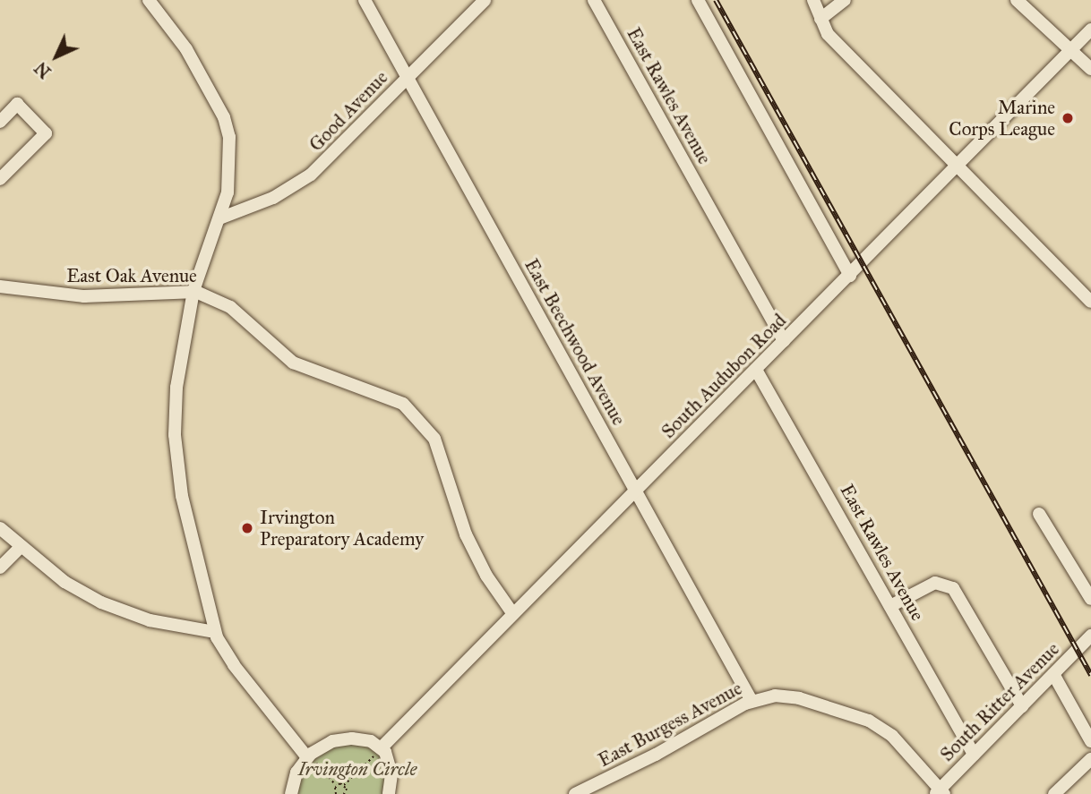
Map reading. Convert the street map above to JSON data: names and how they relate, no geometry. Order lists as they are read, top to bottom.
{
  "streets": {
    "street": [
      "East Rawles Avenue",
      "Good Avenue",
      "East Oak Avenue",
      "East Beechwood Avenue",
      "South Audubon Road",
      "South Ritter Avenue",
      "East Burgess Avenue"
    ]
  },
  "crossings": [
    ["East Rawles Avenue", "South Audubon Road"],
    ["East Rawles Avenue", "South Ritter Avenue"],
    ["Good Avenue", "East Beechwood Avenue"],
    ["East Oak Avenue", "South Audubon Road"],
    ["East Beechwood Avenue", "South Audubon Road"],
    ["East Beechwood Avenue", "East Burgess Avenue"],
    ["South Ritter Avenue", "East Burgess Avenue"]
  ],
  "parks": ["Irvington Circle"],
  "places": ["Marine Corps League", "Irvington Preparatory Academy"],
  "north": "bottom left"
}
